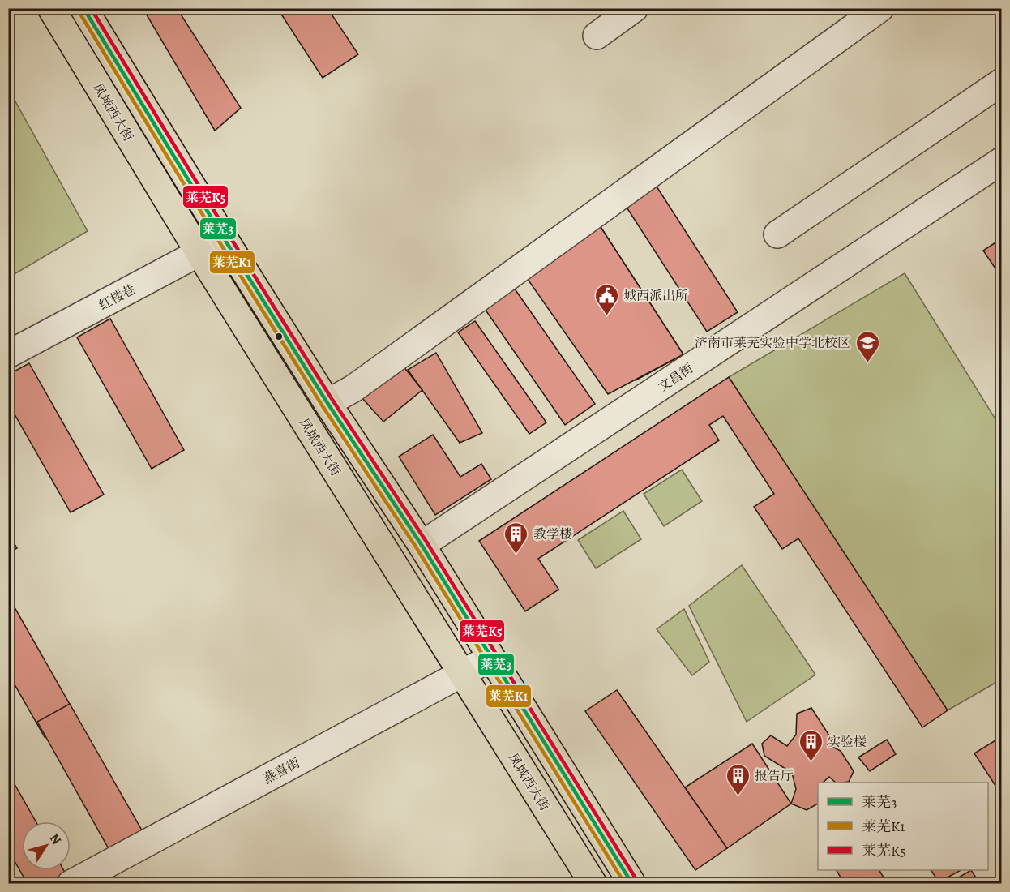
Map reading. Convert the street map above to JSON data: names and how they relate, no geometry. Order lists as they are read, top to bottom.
{
  "streets": {
    "main road": ["凤城西大街"],
    "street": ["红楼巷", "文昌街", "燕喜街"]
  },
  "crossings": [
    ["凤城西大街", "红楼巷"],
    ["凤城西大街", "燕喜街"]
  ],
  "places": {
    "public building": ["城西派出所"],
    "school or university": ["济南市莱芜实验中学北校区"],
    "building": ["教学楼", "实验楼", "报告厅"]
  },
  "lines": ["transit line 莱芜3", "transit line 莱芜K5", "transit line 莱芜K1"],
  "legend": ["莱芜3", "莱芜K1", "莱芜K5"],
  "north": "top right"
}
